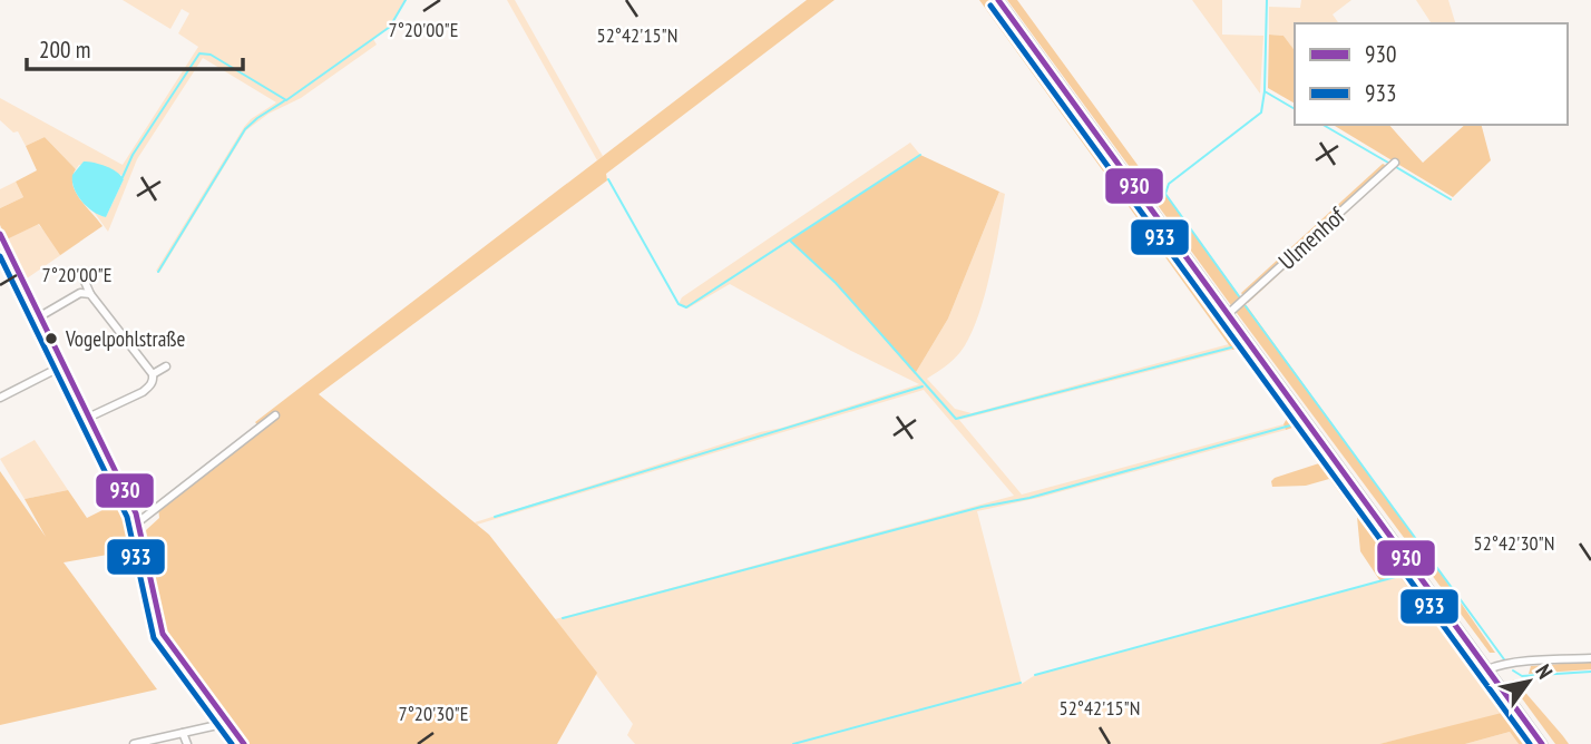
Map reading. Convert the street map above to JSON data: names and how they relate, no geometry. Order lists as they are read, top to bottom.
{
  "streets": {
    "street": ["Ulmenhof"]
  },
  "places": ["Vogelpohlstraße"],
  "lines": ["transit line 930", "transit line 933"],
  "legend": ["930", "933"],
  "scale_bar": "200 m",
  "north": "top right",
  "coordinates": [
    "7°20'00\"E",
    "52°42'15\"N",
    "52°42'30\"N",
    "7°20'30\"E"
  ]
}
